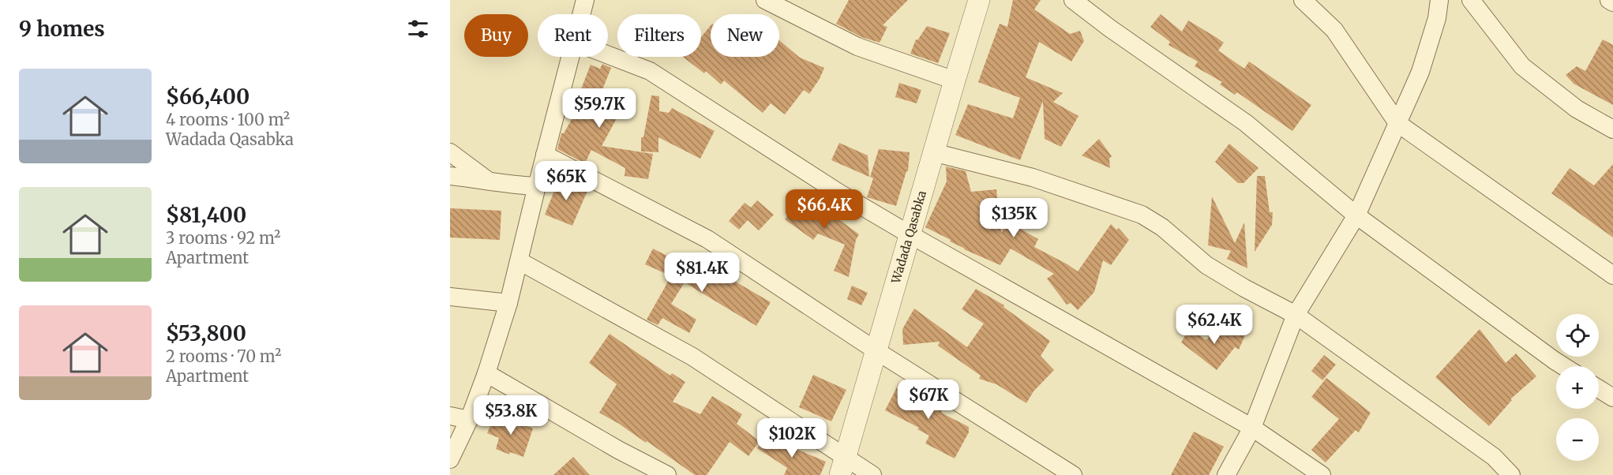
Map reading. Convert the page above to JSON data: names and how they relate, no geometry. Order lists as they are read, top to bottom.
{
  "streets": {
    "street": ["Wadada Qasabka"]
  },
  "page": {
    "heading": "9 homes",
    "chip": [
      "Buy",
      "Rent",
      "Filters",
      "New"
    ],
    "list": [
      {
        "name": "$66,400",
        "note": "4 rooms · 100 m² · Wadada Qasabka"
      },
      {
        "name": "$81,400",
        "note": "3 rooms · 92 m² · Apartment"
      },
      {
        "name": "$53,800",
        "note": "2 rooms · 70 m² · Apartment"
      }
    ],
    "price": [
      "$59.7K",
      "$65K",
      "$66.4K",
      "$135K",
      "$81.4K",
      "$62.4K",
      "$67K",
      "$53.8K",
      "$102K"
    ],
    "map_buttons": ["+", "−"]
  }
}
